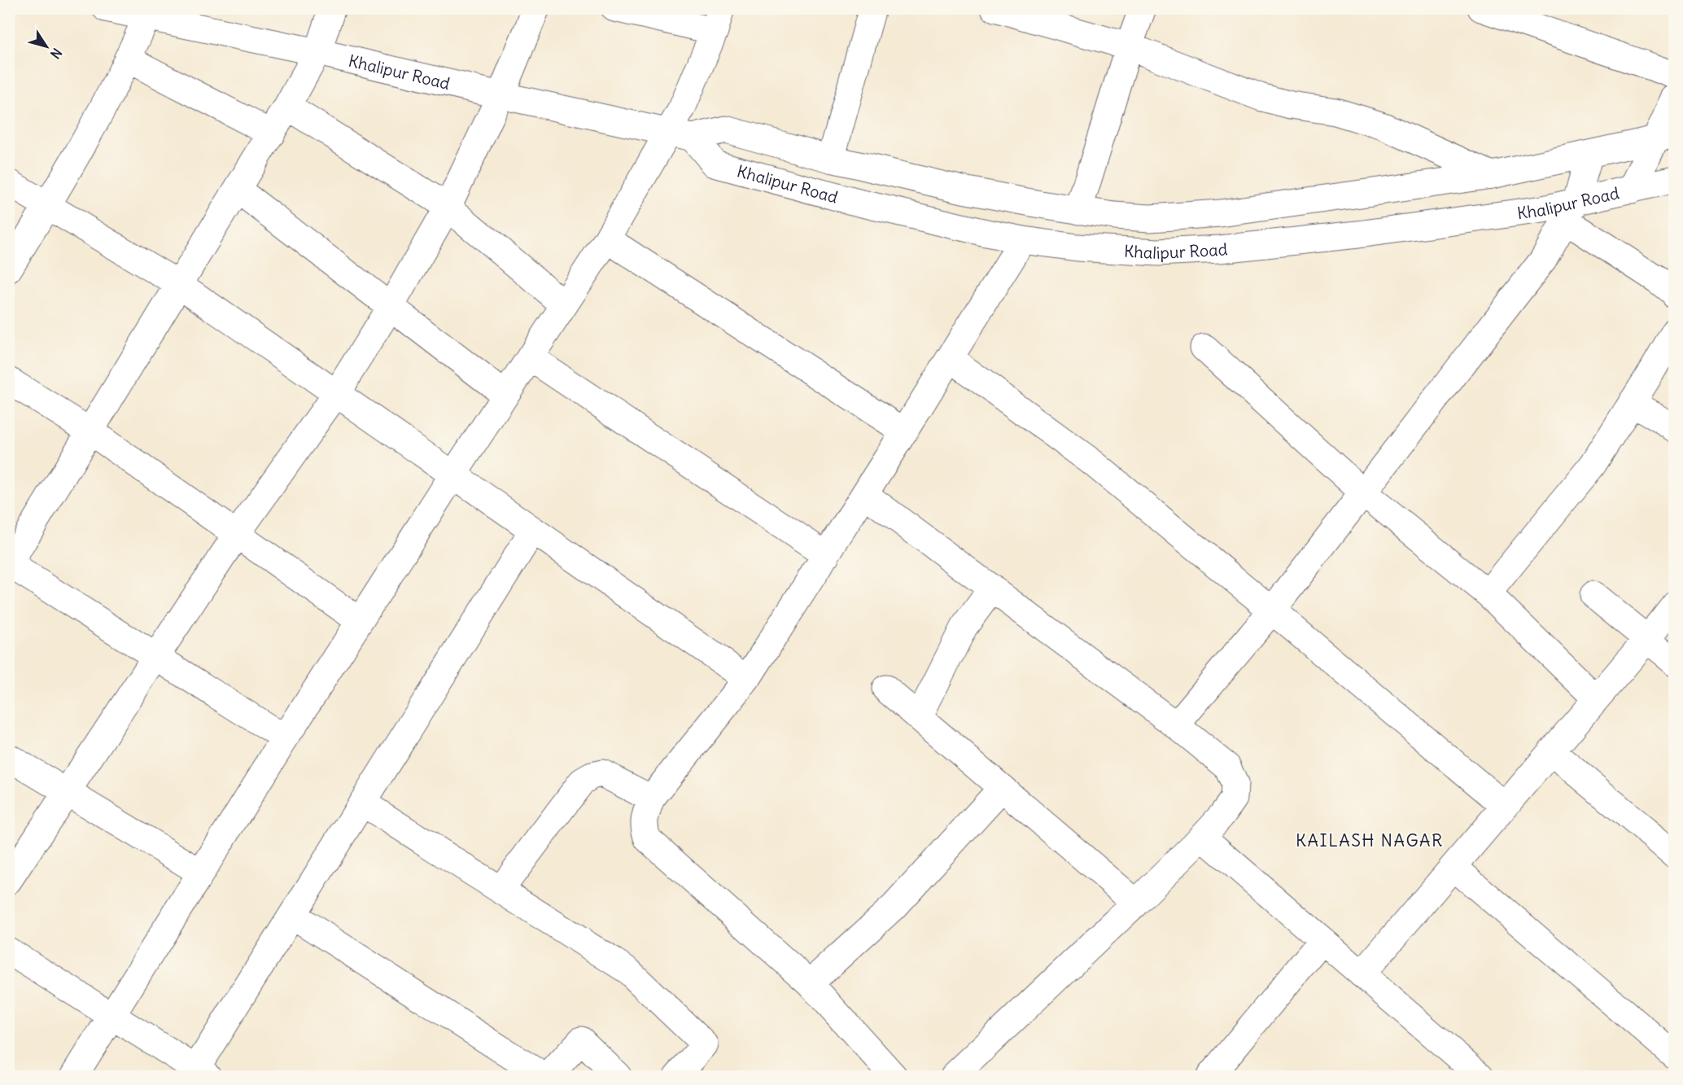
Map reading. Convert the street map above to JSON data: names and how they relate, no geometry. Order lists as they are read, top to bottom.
{
  "streets": {
    "street": ["Khalipur Road"]
  },
  "districts": ["KAILASH NAGAR"],
  "north": "bottom right"
}
